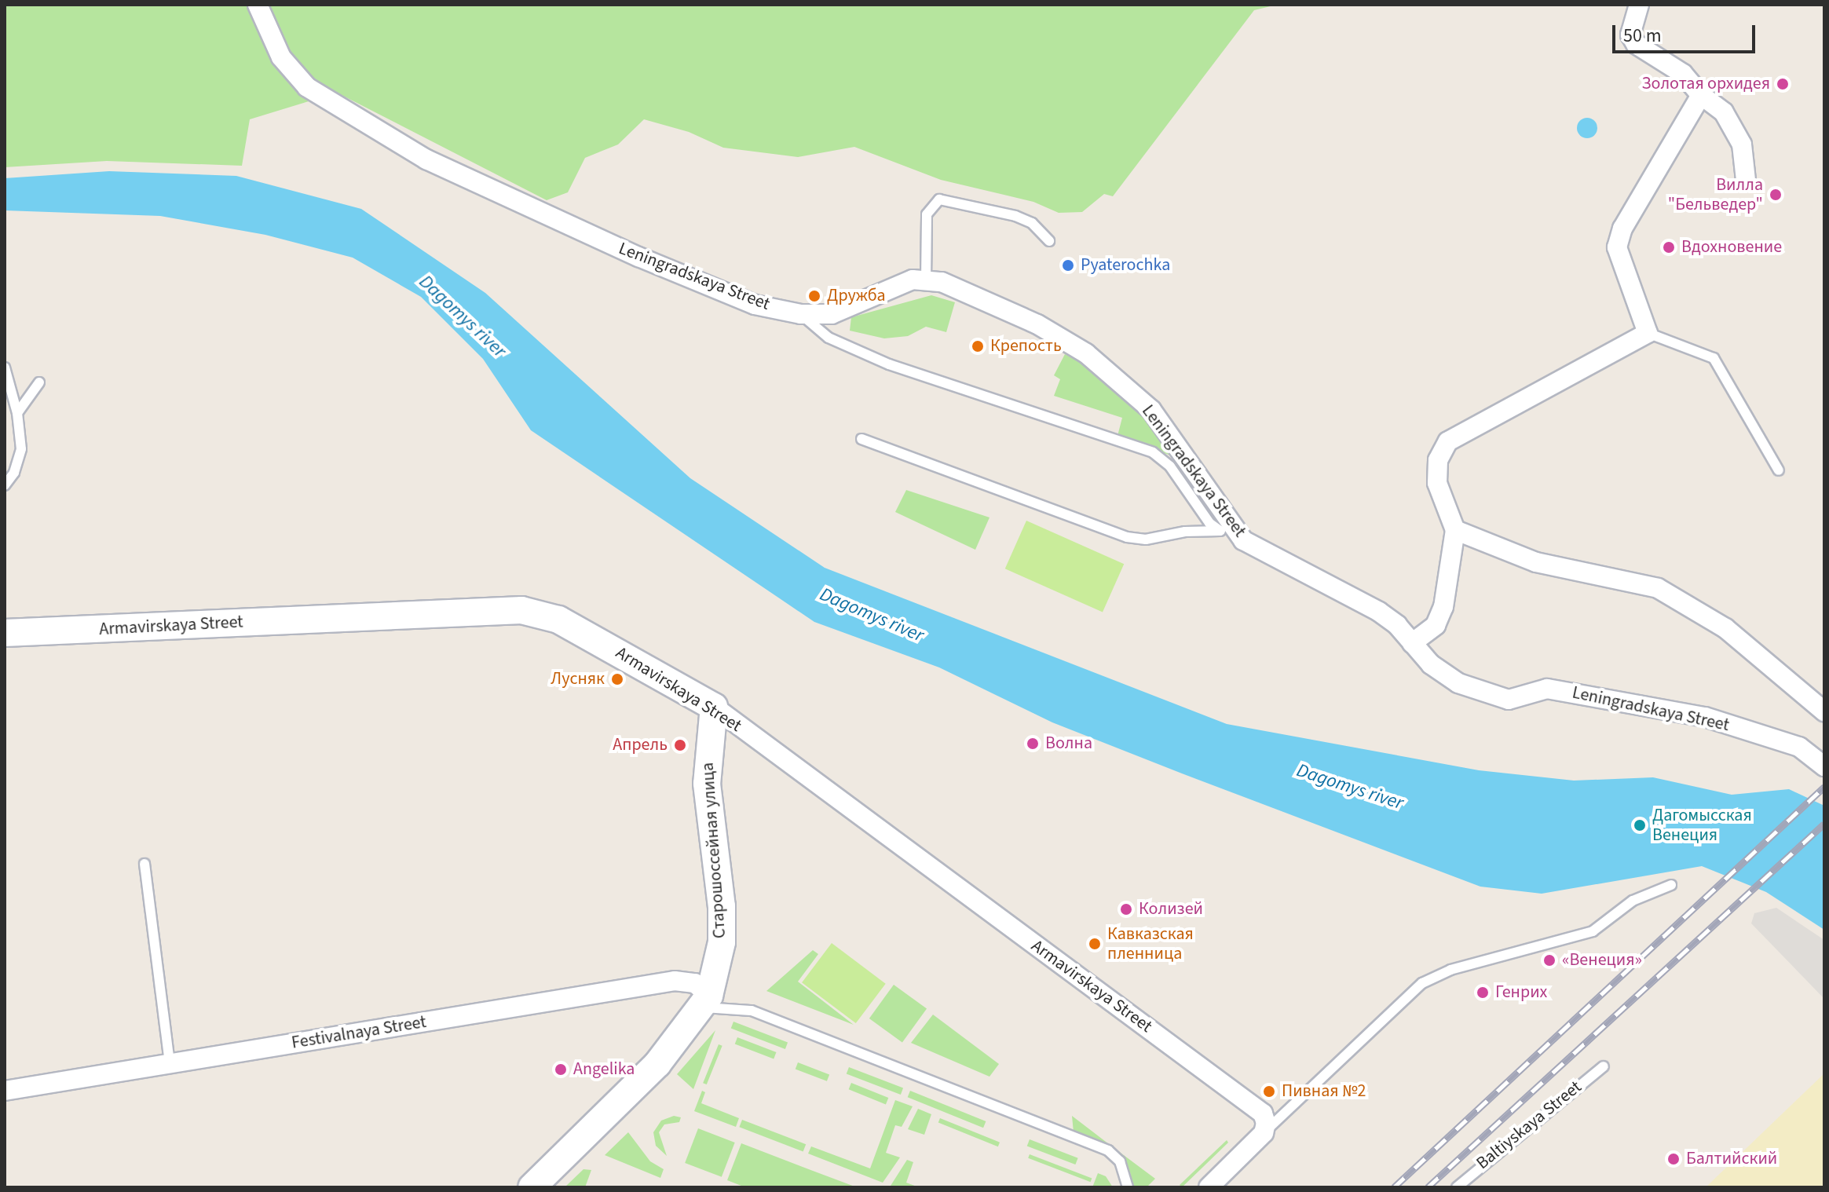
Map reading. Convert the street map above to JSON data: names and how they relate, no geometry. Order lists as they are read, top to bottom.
{
  "streets": {
    "street": [
      "Leningradskaya Street",
      "Armavirskaya Street",
      "Старошоссейная улица",
      "Festivalnaya Street"
    ],
    "lane": ["Baltiyskaya Street"]
  },
  "crossings": [
    ["Armavirskaya Street", "Старошоссейная улица"],
    ["Старошоссейная улица", "Festivalnaya Street"]
  ],
  "water": ["Dagomys river"],
  "places": [
    "Золотая орхидея",
    "Вилла \"Бельведер\"",
    "Вдохновение",
    "Pyaterochka",
    "Дружба",
    "Крепость",
    "Лусняк",
    "Волна",
    "Апрель",
    "Дагомысская Венеция",
    "Колизей",
    "Кавказская пленница",
    "«Венеция»",
    "Генрих",
    "Angelika",
    "Пивная №2",
    "Балтийский"
  ],
  "scale_bar": "50 m"
}
